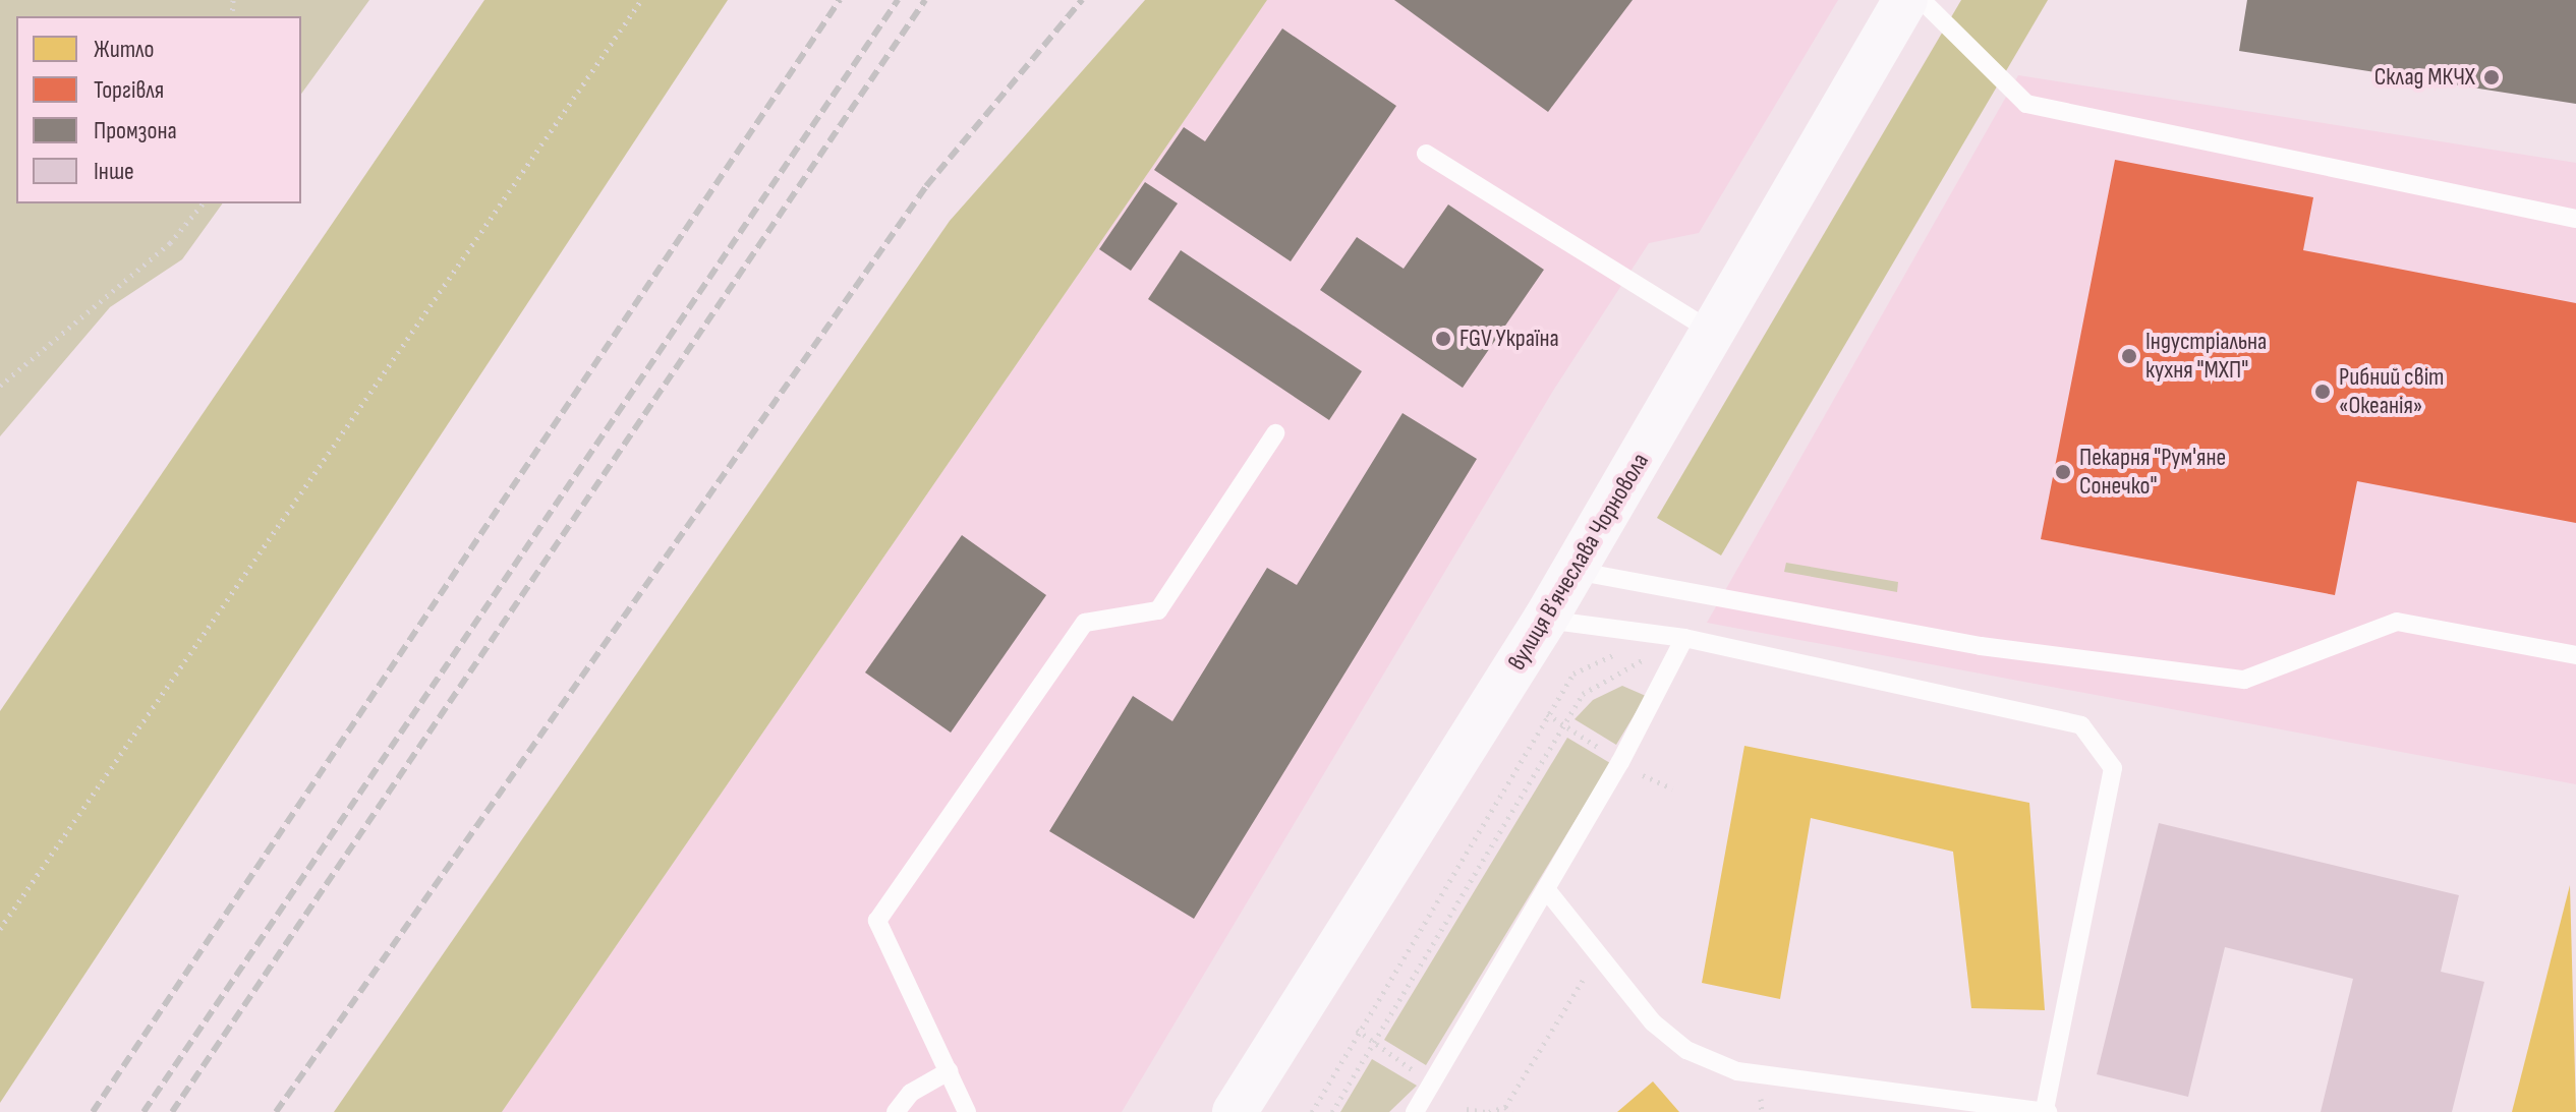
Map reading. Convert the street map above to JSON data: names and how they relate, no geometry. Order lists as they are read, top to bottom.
{
  "streets": {
    "main road": ["вулиця Вʼячеслава Чорновола"]
  },
  "places": [
    "Склад МКЧХ",
    "FGV Україна",
    "Індустріальна кухня \"МХП\"",
    "Рибний світ «Океанія»",
    "Пекарня \"Рум'яне Сонечко\""
  ],
  "legend": [
    "Житло",
    "Торгівля",
    "Промзона",
    "Інше"
  ]
}
